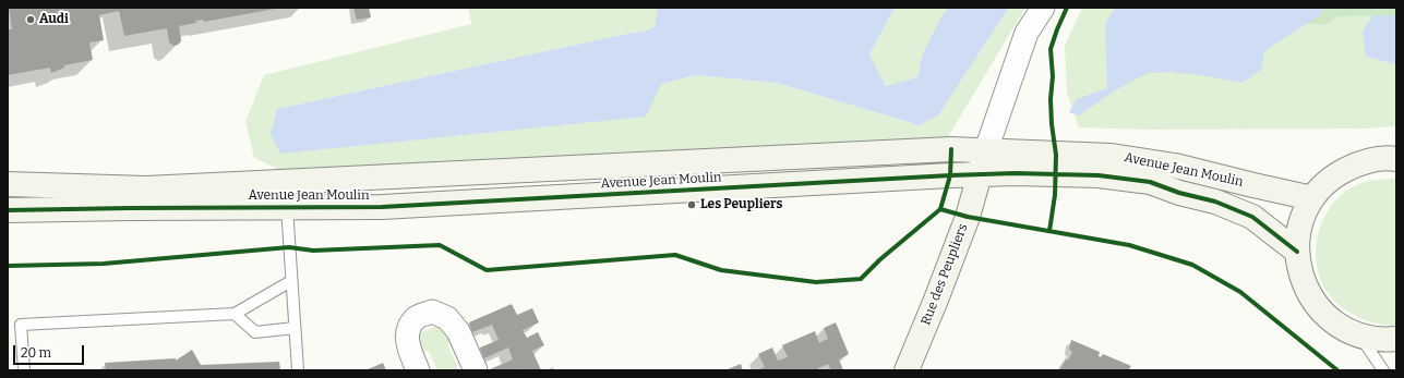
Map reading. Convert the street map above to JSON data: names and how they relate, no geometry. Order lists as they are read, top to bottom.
{
  "streets": {
    "main road": ["Avenue Jean Moulin", "Rue des Peupliers"]
  },
  "crossings": [
    ["Avenue Jean Moulin", "Rue des Peupliers"]
  ],
  "places": ["Audi", "Les Peupliers"],
  "scale_bar": "20 m"
}
